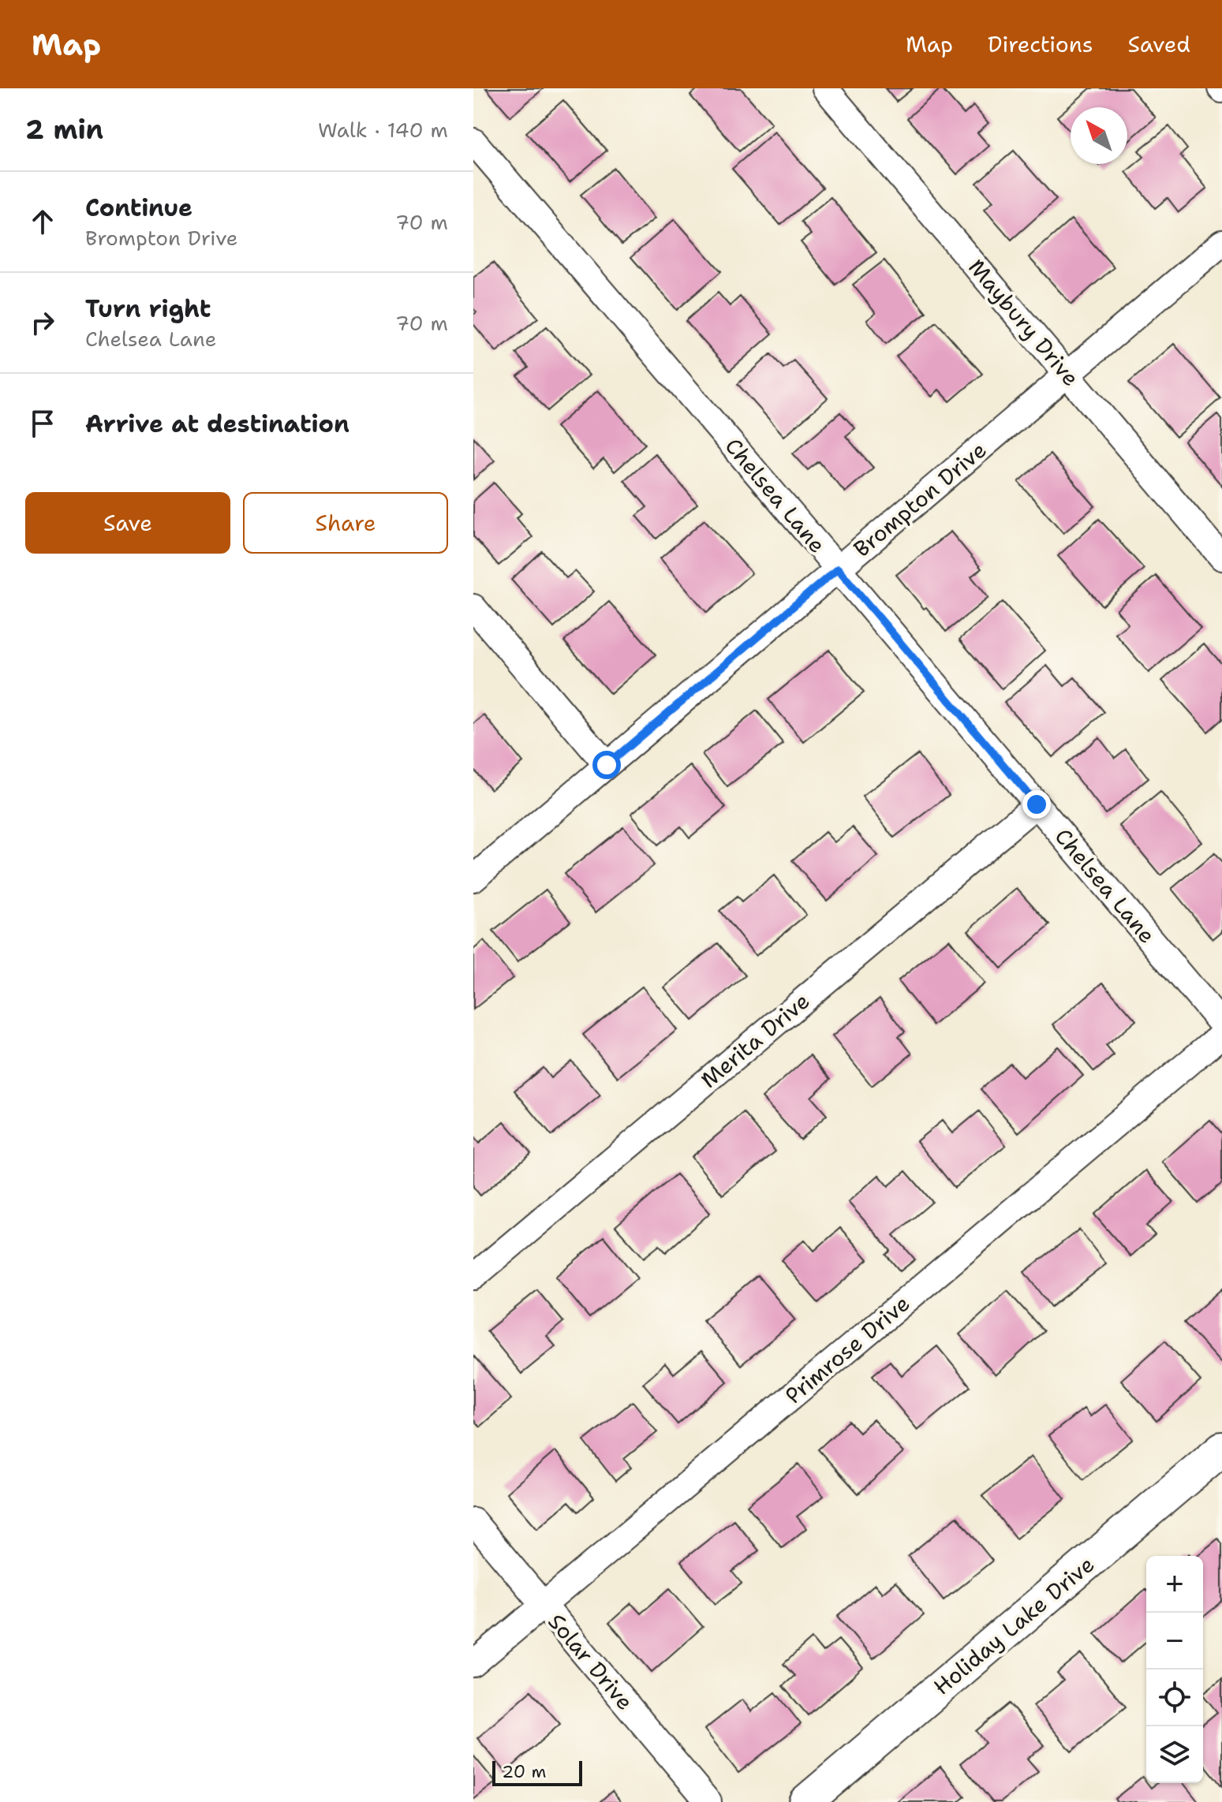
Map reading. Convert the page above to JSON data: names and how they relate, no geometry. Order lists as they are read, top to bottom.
{
  "streets": {
    "street": [
      "Maybury Drive",
      "Chelsea Lane",
      "Brompton Drive",
      "Merita Drive",
      "Primrose Drive",
      "Holiday Lake Drive",
      "Solar Drive"
    ]
  },
  "crossings": [
    ["Maybury Drive", "Brompton Drive"],
    ["Chelsea Lane", "Brompton Drive"],
    ["Chelsea Lane", "Merita Drive"],
    ["Primrose Drive", "Solar Drive"]
  ],
  "scale_bar": "20 m",
  "north": "top left",
  "page": {
    "header": "Map",
    "nav": ["Map", "Directions", "Saved"],
    "heading": ["2 min", "Walk · 140 m"],
    "list": [
      ["Continue", "Brompton Drive", "70 m"],
      ["Turn right", "Chelsea Lane", "70 m"],
      "Arrive at destination"
    ],
    "buttons": ["Save", "Share"],
    "map_buttons": ["+", "−"],
    "scale": "20 m"
  }
}
